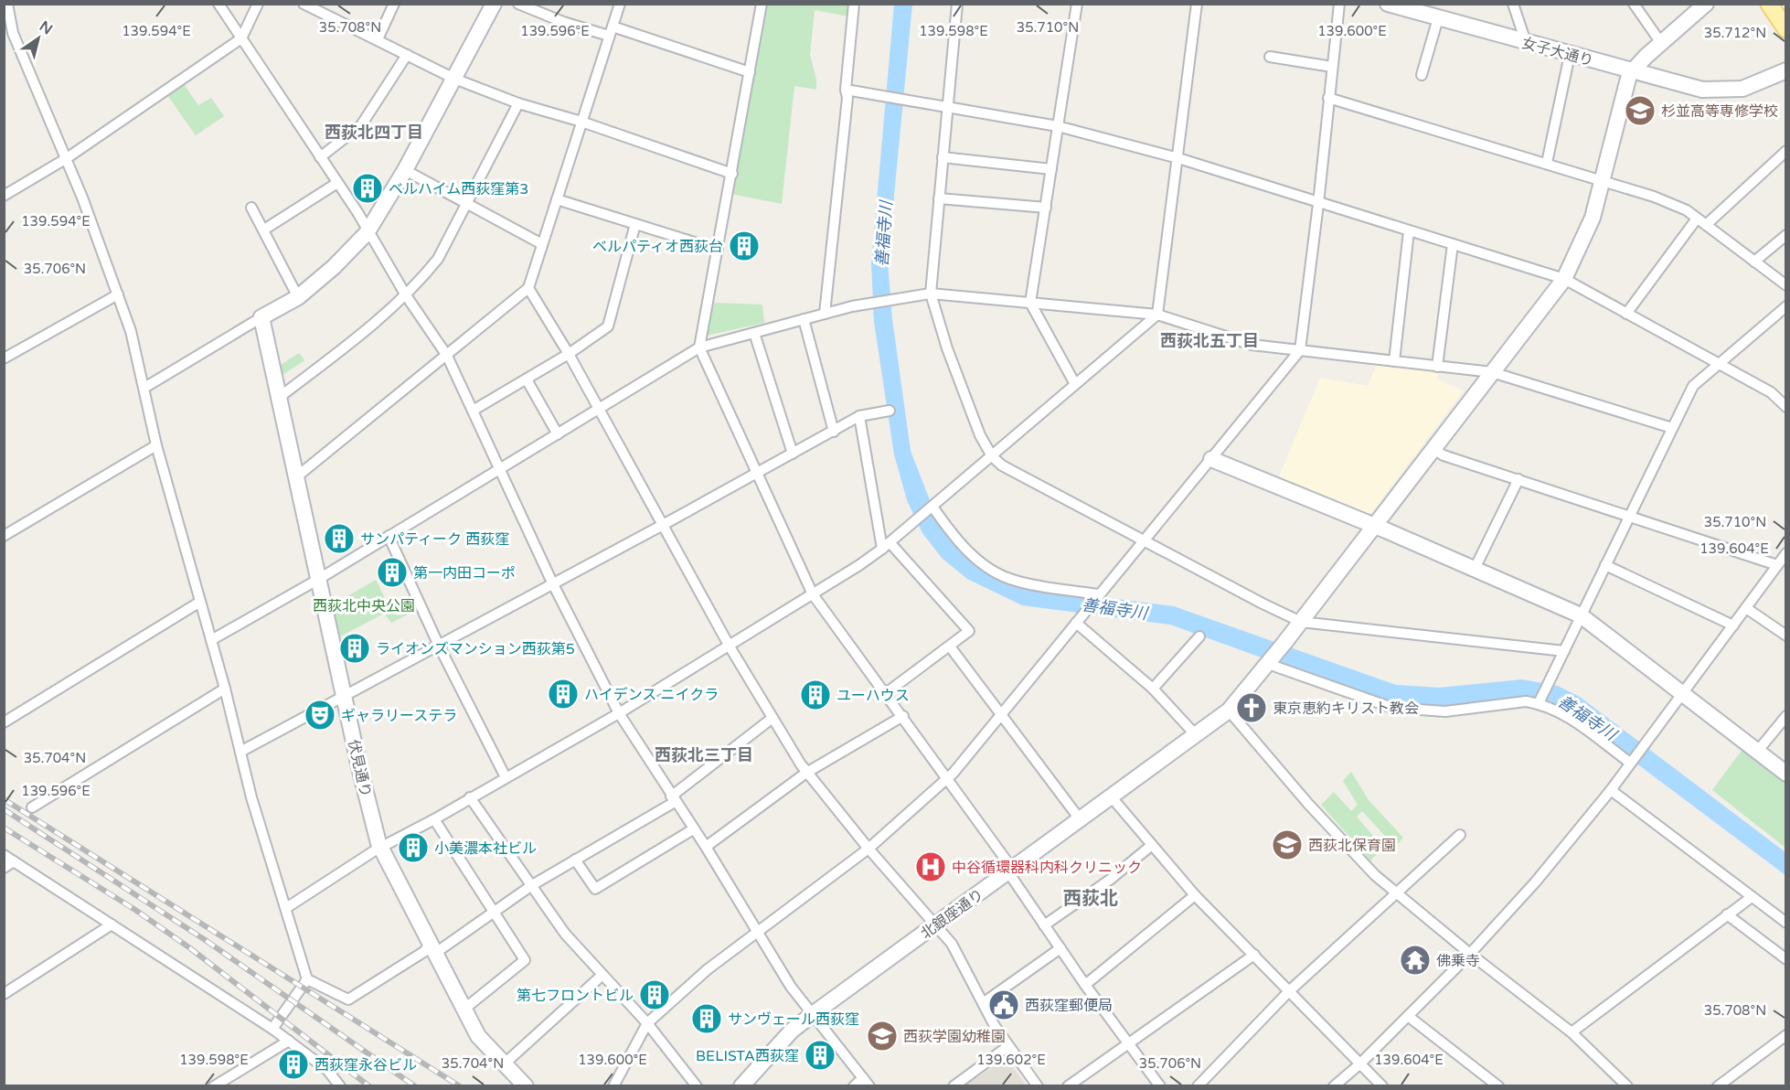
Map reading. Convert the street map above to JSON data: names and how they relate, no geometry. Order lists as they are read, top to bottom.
{
  "streets": {
    "street": ["女子大通り", "伏見通り", "北銀座通り"]
  },
  "crossings": [
    ["女子大通り", "北銀座通り"]
  ],
  "districts": [
    "西荻北四丁目",
    "西荻北五丁目",
    "西荻北三丁目",
    "西荻北"
  ],
  "water": ["善福寺川"],
  "parks": ["西荻北中央公園"],
  "places": {
    "school or university": ["杉並高等専修学校", "西荻北保育園", "西荻学園幼稚園"],
    "building": [
      "ベルハイム西荻窪第3",
      "ベルパティオ西荻台",
      "サンパティーク 西荻窪",
      "第一内田コーポ",
      "ライオンズマンション西荻第5",
      "ハイデンス ニイクラ",
      "ユーハウス",
      "小美濃本社ビル",
      "第七フロントビル",
      "サンヴェール西荻窪",
      "BELISTA西荻窪",
      "西荻窪永谷ビル"
    ],
    "church": ["東京恵約キリスト教会"],
    "theatre": ["ギャラリーステラ"],
    "hospital": ["中谷循環器科内科クリニック"],
    "temple": ["佛乗寺"],
    "public building": ["西荻窪郵便局"]
  },
  "north": "top right",
  "coordinates": [
    "35.708°N",
    "35.710°N",
    "139.594°E",
    "139.596°E",
    "139.598°E",
    "139.600°E",
    "35.712°N",
    "35.706°N",
    "139.604°E",
    "35.704°N",
    "139.602°E"
  ]
}
